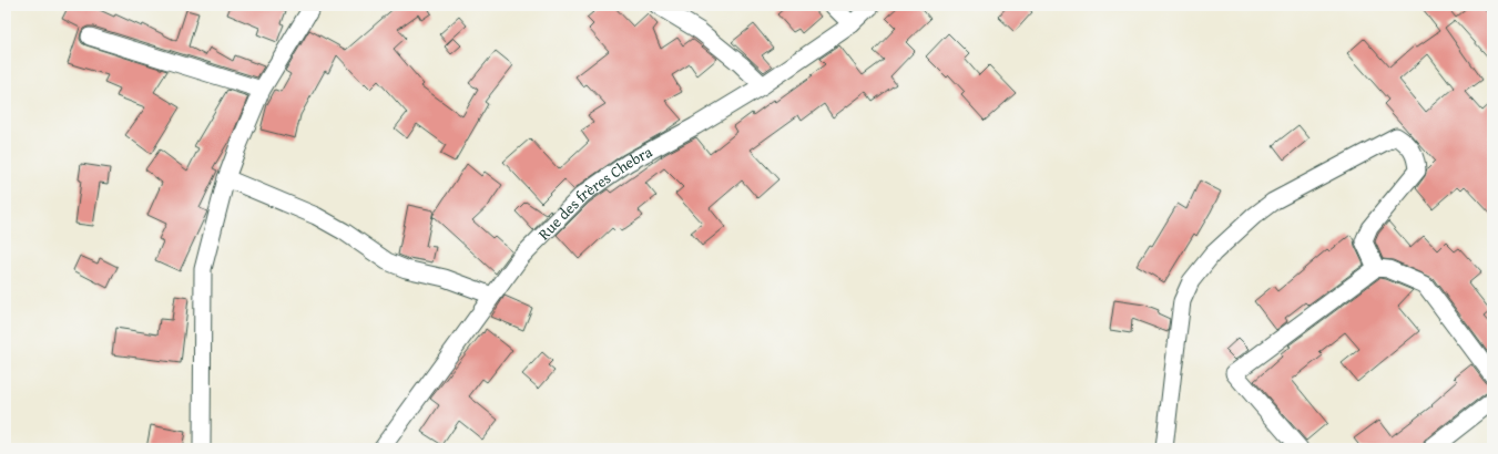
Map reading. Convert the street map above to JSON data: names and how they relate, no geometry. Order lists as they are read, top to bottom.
{
  "streets": {
    "street": ["Rue des frères Chebra"]
  }
}
